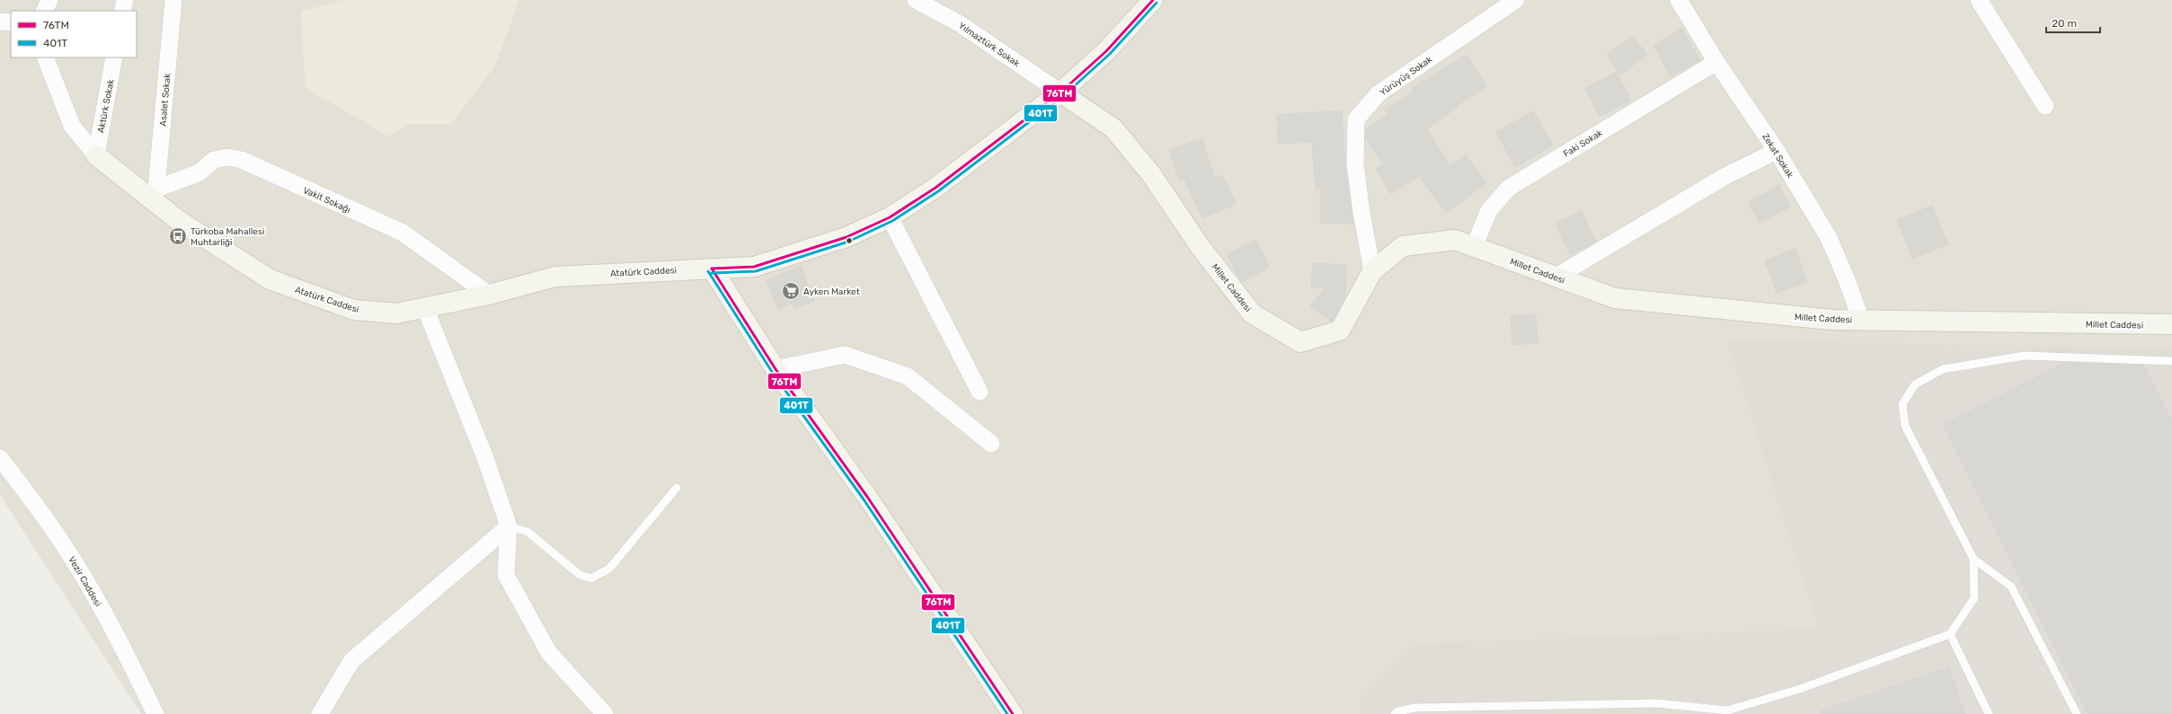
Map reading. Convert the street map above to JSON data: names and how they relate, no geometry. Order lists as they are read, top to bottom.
{
  "streets": {
    "street": [
      "Yılmaztürk Sokak",
      "Yürüyüş Sokak",
      "Asalet Sokak",
      "Aktürk Sokak",
      "Faki Sokak",
      "Zekat Sokak",
      "Vakit Sokağı",
      "Millet Caddesi",
      "Atatürk Caddesi",
      "Vezir Caddesi"
    ]
  },
  "crossings": [
    ["Yılmaztürk Sokak", "Millet Caddesi"],
    ["Yılmaztürk Sokak", "Atatürk Caddesi"],
    ["Yürüyüş Sokak", "Millet Caddesi"],
    ["Asalet Sokak", "Vakit Sokağı"],
    ["Asalet Sokak", "Atatürk Caddesi"],
    ["Aktürk Sokak", "Atatürk Caddesi"],
    ["Faki Sokak", "Zekat Sokak"],
    ["Faki Sokak", "Millet Caddesi"],
    ["Zekat Sokak", "Millet Caddesi"],
    ["Vakit Sokağı", "Atatürk Caddesi"],
    ["Millet Caddesi", "Atatürk Caddesi"]
  ],
  "places": {
    "bus stop": ["Türkoba Mahallesi Muhtarliği"],
    "supermarket": ["Ayken Market"]
  },
  "lines": ["transit line 76TM", "transit line 401T"],
  "legend": ["76TM", "401T"],
  "scale_bar": "20 m"
}
